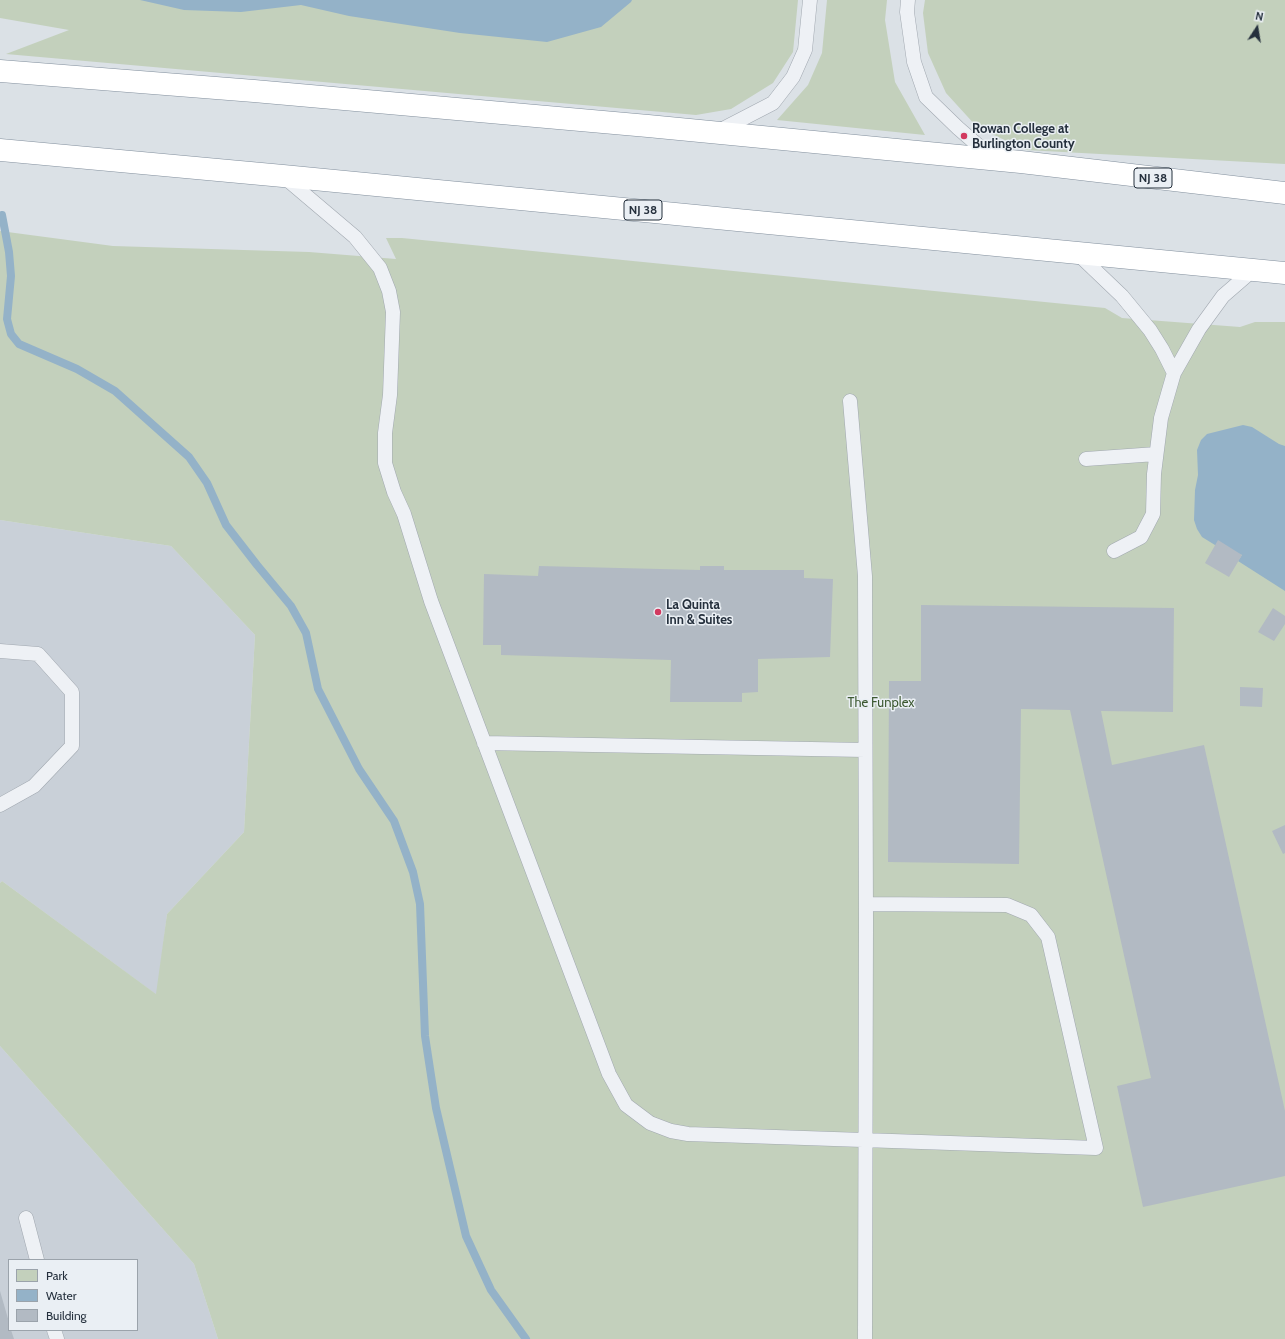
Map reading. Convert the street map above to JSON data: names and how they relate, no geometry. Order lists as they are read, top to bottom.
{
  "streets": {
    "highway": ["NJ 38"]
  },
  "parks": ["The Funplex"],
  "places": ["Rowan College at Burlington County", "La Quinta Inn & Suites"],
  "legend": ["Park", "Water", "Building"],
  "north": "top"
}
